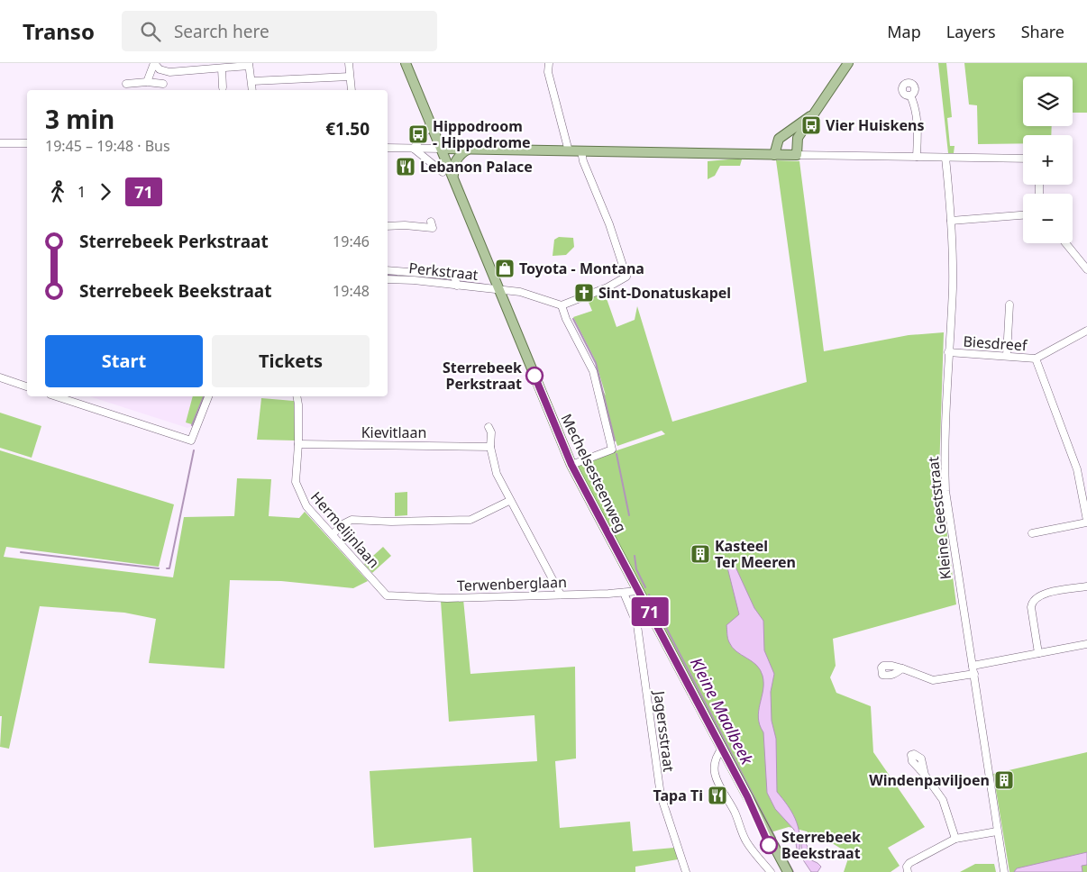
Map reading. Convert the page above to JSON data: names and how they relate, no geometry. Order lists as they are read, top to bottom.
{
  "streets": {
    "main road": ["Mechelsesteenweg"],
    "street": [
      "Perkstraat",
      "Biesdreef",
      "Kievitlaan",
      "Kleine Geeststraat",
      "Hermelijnlaan",
      "Terwenberglaan",
      "Jagersstraat"
    ]
  },
  "crossings": [
    ["Perkstraat", "Mechelsesteenweg"],
    ["Biesdreef", "Kleine Geeststraat"],
    ["Kievitlaan", "Hermelijnlaan"],
    ["Mechelsesteenweg", "Terwenberglaan"],
    ["Hermelijnlaan", "Terwenberglaan"],
    ["Terwenberglaan", "Jagersstraat"]
  ],
  "water": ["Kleine Maalbeek"],
  "places": {
    "bus stop": ["Vier Huiskens", "Hippodroom - Hippodrome"],
    "restaurant": ["Lebanon Palace", "Tapa Ti"],
    "shop": ["Toyota - Montana"],
    "church": ["Sint-Donatuskapel"],
    "other": ["Sterrebeek Perkstraat", "Sterrebeek Beekstraat"],
    "building": ["Kasteel Ter Meeren", "Windenpaviljoen"]
  },
  "lines": ["bus line 71"],
  "page": {
    "header": "Transo",
    "search": "Search here",
    "nav": ["Map", "Layers", "Share"],
    "on_map": "71",
    "map_buttons": ["+", "−"],
    "heading": ["3 min", "19:45 – 19:48 · Bus", "€1.50"],
    "legs": ["1", "71"],
    "list": [
      {
        "name": "Sterrebeek Perkstraat",
        "value": "19:46"
      },
      {
        "name": "Sterrebeek Beekstraat",
        "value": "19:48"
      }
    ],
    "buttons": ["Start", "Tickets"]
  }
}
